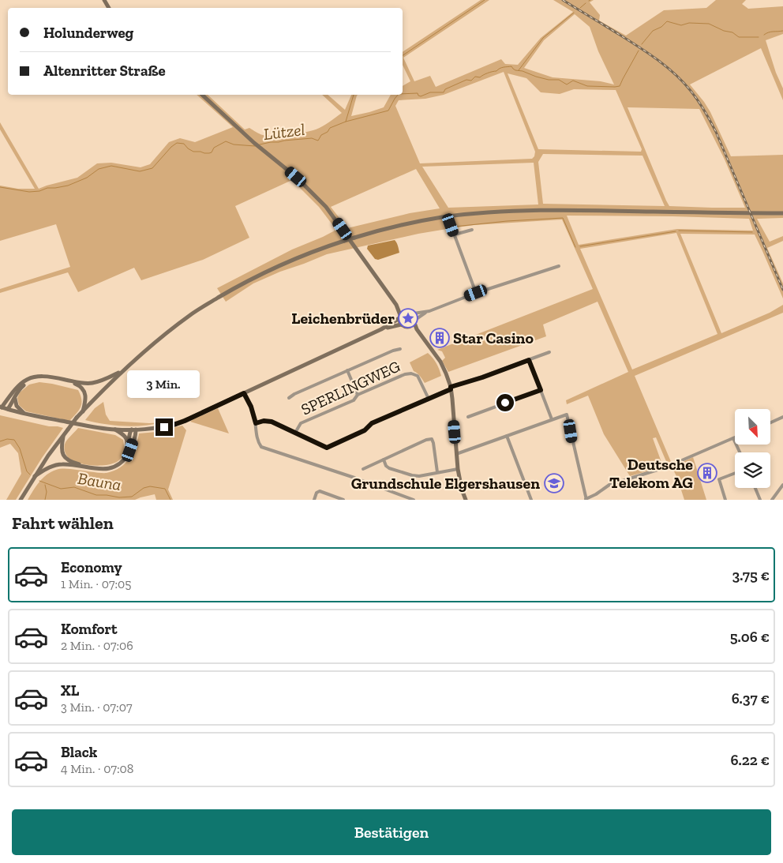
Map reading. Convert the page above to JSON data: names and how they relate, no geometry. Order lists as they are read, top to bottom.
{
  "streets": {
    "street": ["SPERLINGWEG"]
  },
  "water": ["Lützel", "Bauna"],
  "places": {
    "place": ["Leichenbrüder"],
    "building": ["Star Casino", "Deutsche Telekom AG"],
    "school or university": ["Grundschule Elgershausen"]
  },
  "north": "bottom right",
  "page": {
    "banner": ["Holunderweg", "Altenritter Straße"],
    "bubble": "3 Min.",
    "heading": "Fahrt wählen",
    "list": [
      {
        "name": "Economy",
        "note": "1 Min. · 07:05",
        "value": "3.75 €"
      },
      {
        "name": "Komfort",
        "note": "2 Min. · 07:06",
        "value": "5.06 €"
      },
      {
        "name": "XL",
        "note": "3 Min. · 07:07",
        "value": "6.37 €"
      },
      {
        "name": "Black",
        "note": "4 Min. · 07:08",
        "value": "6.22 €"
      }
    ],
    "buttons": "Bestätigen"
  }
}
